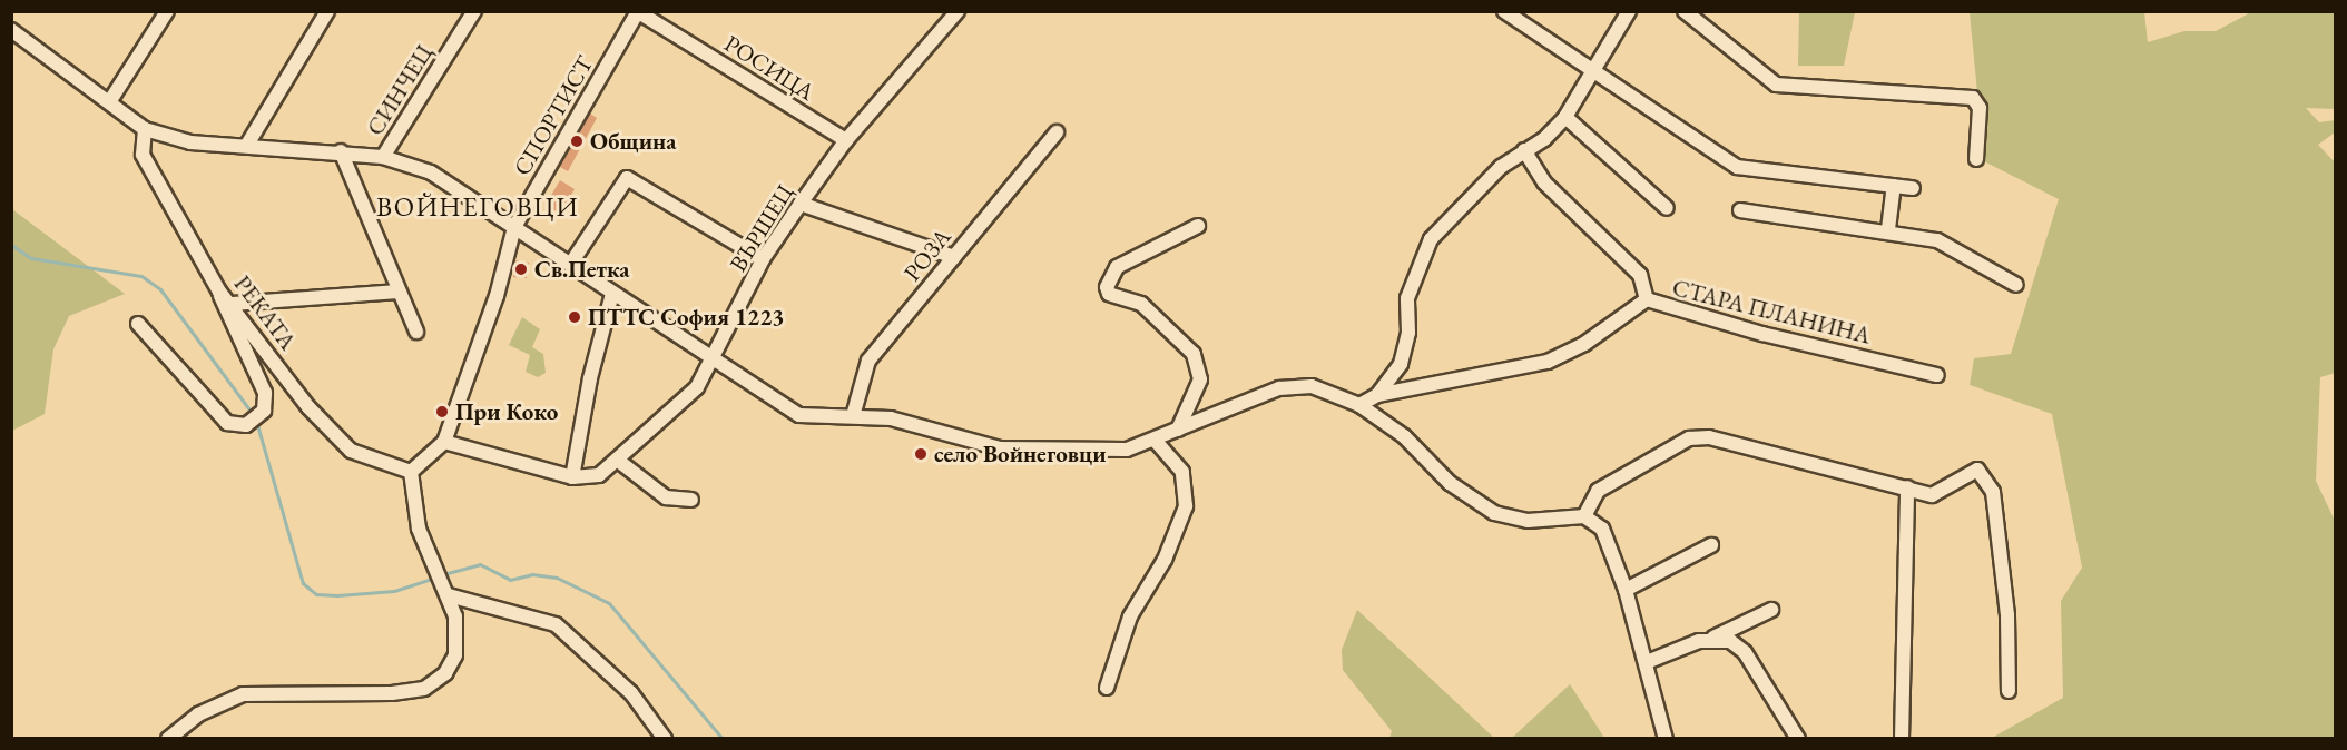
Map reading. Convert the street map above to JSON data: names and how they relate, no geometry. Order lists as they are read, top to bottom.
{
  "streets": {
    "street": [
      "РОСИЦА",
      "СИНЧЕЦ",
      "СПОРТИСТ",
      "ВЪРШЕЦ",
      "РОЗА",
      "СТАРА ПЛАНИНА",
      "РЕКАТА"
    ]
  },
  "crossings": [
    ["РОСИЦА", "СПОРТИСТ"],
    ["РОСИЦА", "ВЪРШЕЦ"],
    ["СПОРТИСТ", "РЕКАТА"]
  ],
  "districts": ["ВОЙНЕГОВЦИ"],
  "places": [
    "Община",
    "Св.Петка",
    "ПТТС София 1223",
    "При Коко",
    "село Войнеговци"
  ]
}
